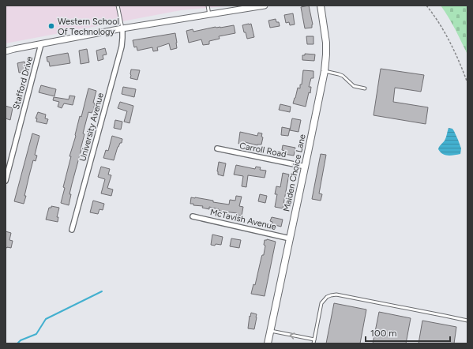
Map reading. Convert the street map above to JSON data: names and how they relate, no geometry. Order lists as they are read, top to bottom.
{
  "streets": {
    "main road": ["Maiden Choice Lane"],
    "street": [
      "Stafford Drive",
      "University Avenue",
      "Carroll Road",
      "McTavish Avenue"
    ]
  },
  "crossings": [
    ["Carroll Road", "Maiden Choice Lane"],
    ["Maiden Choice Lane", "McTavish Avenue"]
  ],
  "places": ["Western School Of Technology"],
  "scale_bar": "100 m"
}
